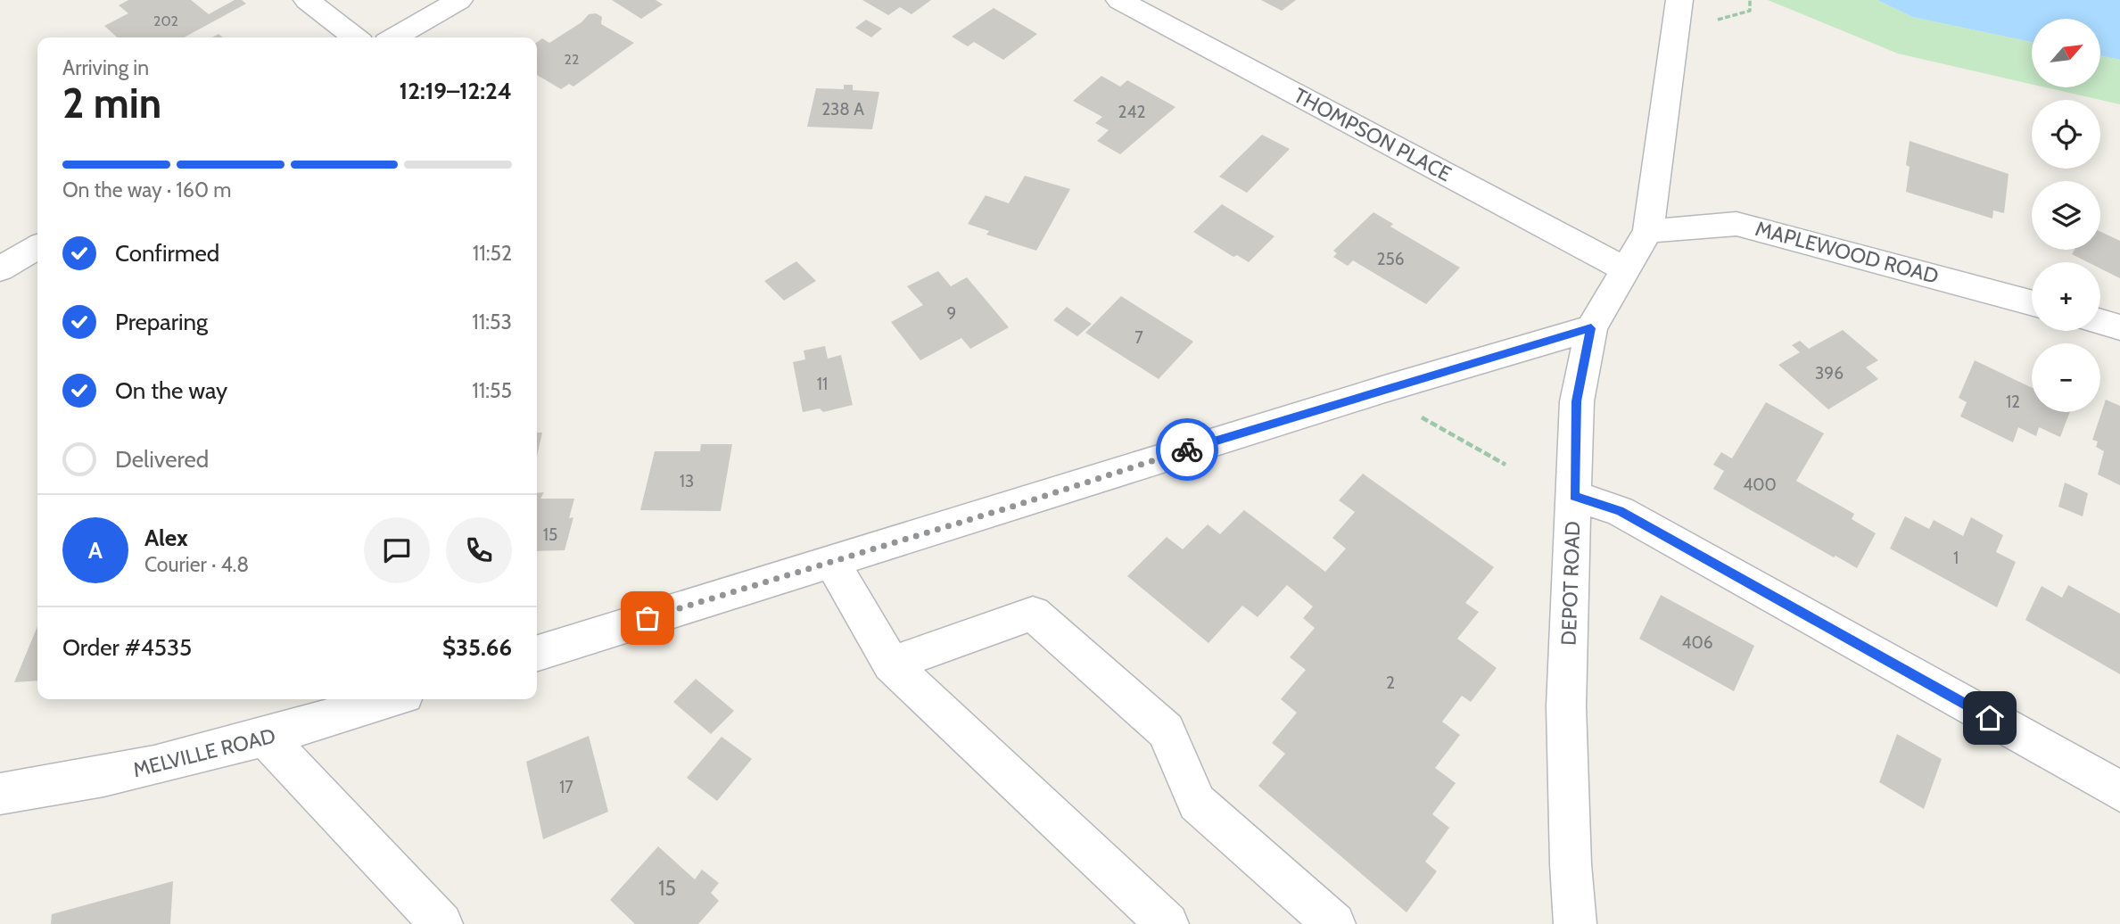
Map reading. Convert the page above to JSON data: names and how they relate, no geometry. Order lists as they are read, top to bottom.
{
  "streets": {
    "street": [
      "THOMPSON PLACE",
      "MAPLEWOOD ROAD",
      "DEPOT ROAD",
      "MELVILLE ROAD"
    ]
  },
  "crossings": [
    ["THOMPSON PLACE", "DEPOT ROAD"],
    ["MAPLEWOOD ROAD", "DEPOT ROAD"]
  ],
  "house_numbers": [
    "202",
    "22",
    "238 A",
    "242",
    "256",
    "9",
    "7",
    "396",
    "11",
    "12",
    "13",
    "400",
    "15",
    "1",
    "406",
    "2",
    "17",
    "15"
  ],
  "north": "top right",
  "page": {
    "map_buttons": ["+", "−"],
    "heading": ["2 min", "Arriving in", "12:19–12:24"],
    "panel": [
      "Alex",
      "Courier · 4.8",
      "Order #4535",
      "$35.66"
    ],
    "bar": "On the way · 160 m",
    "list": [
      ["Confirmed", "11:52"],
      ["Preparing", "11:53"],
      ["On the way", "11:55"],
      "Delivered"
    ],
    "round": "A"
  }
}
